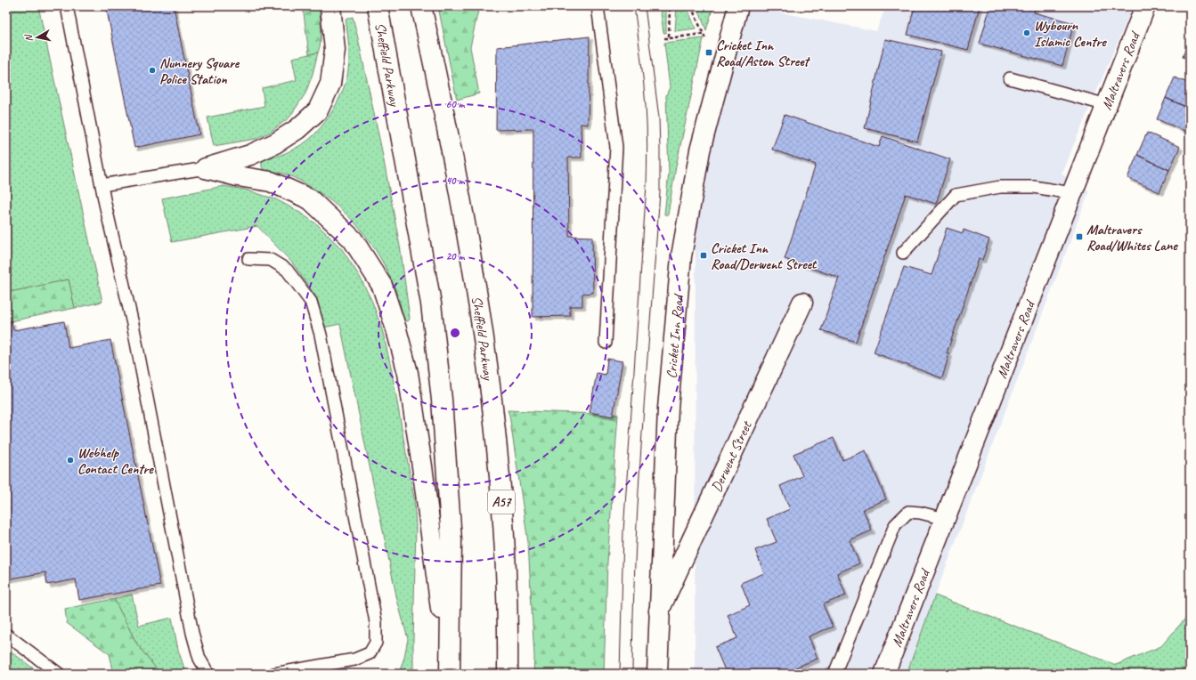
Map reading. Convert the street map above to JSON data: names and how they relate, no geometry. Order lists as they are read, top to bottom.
{
  "streets": {
    "main road": [
      "Sheffield Parkway",
      "Maltravers Road",
      "Cricket Inn Road",
      "Derwent Street",
      "A57"
    ]
  },
  "crossings": [
    ["Cricket Inn Road", "Derwent Street"]
  ],
  "places": {
    "other": ["Wybourn Islamic Centre", "Nunnery Square Police Station", "Webhelp Contact Centre"],
    "transit": ["Cricket Inn Road/Aston Street", "Maltravers Road/Whites Lane", "Cricket Inn Road/Derwent Street"]
  },
  "north": "left",
  "rings": ["60 m", "40 m", "20 m"]
}
